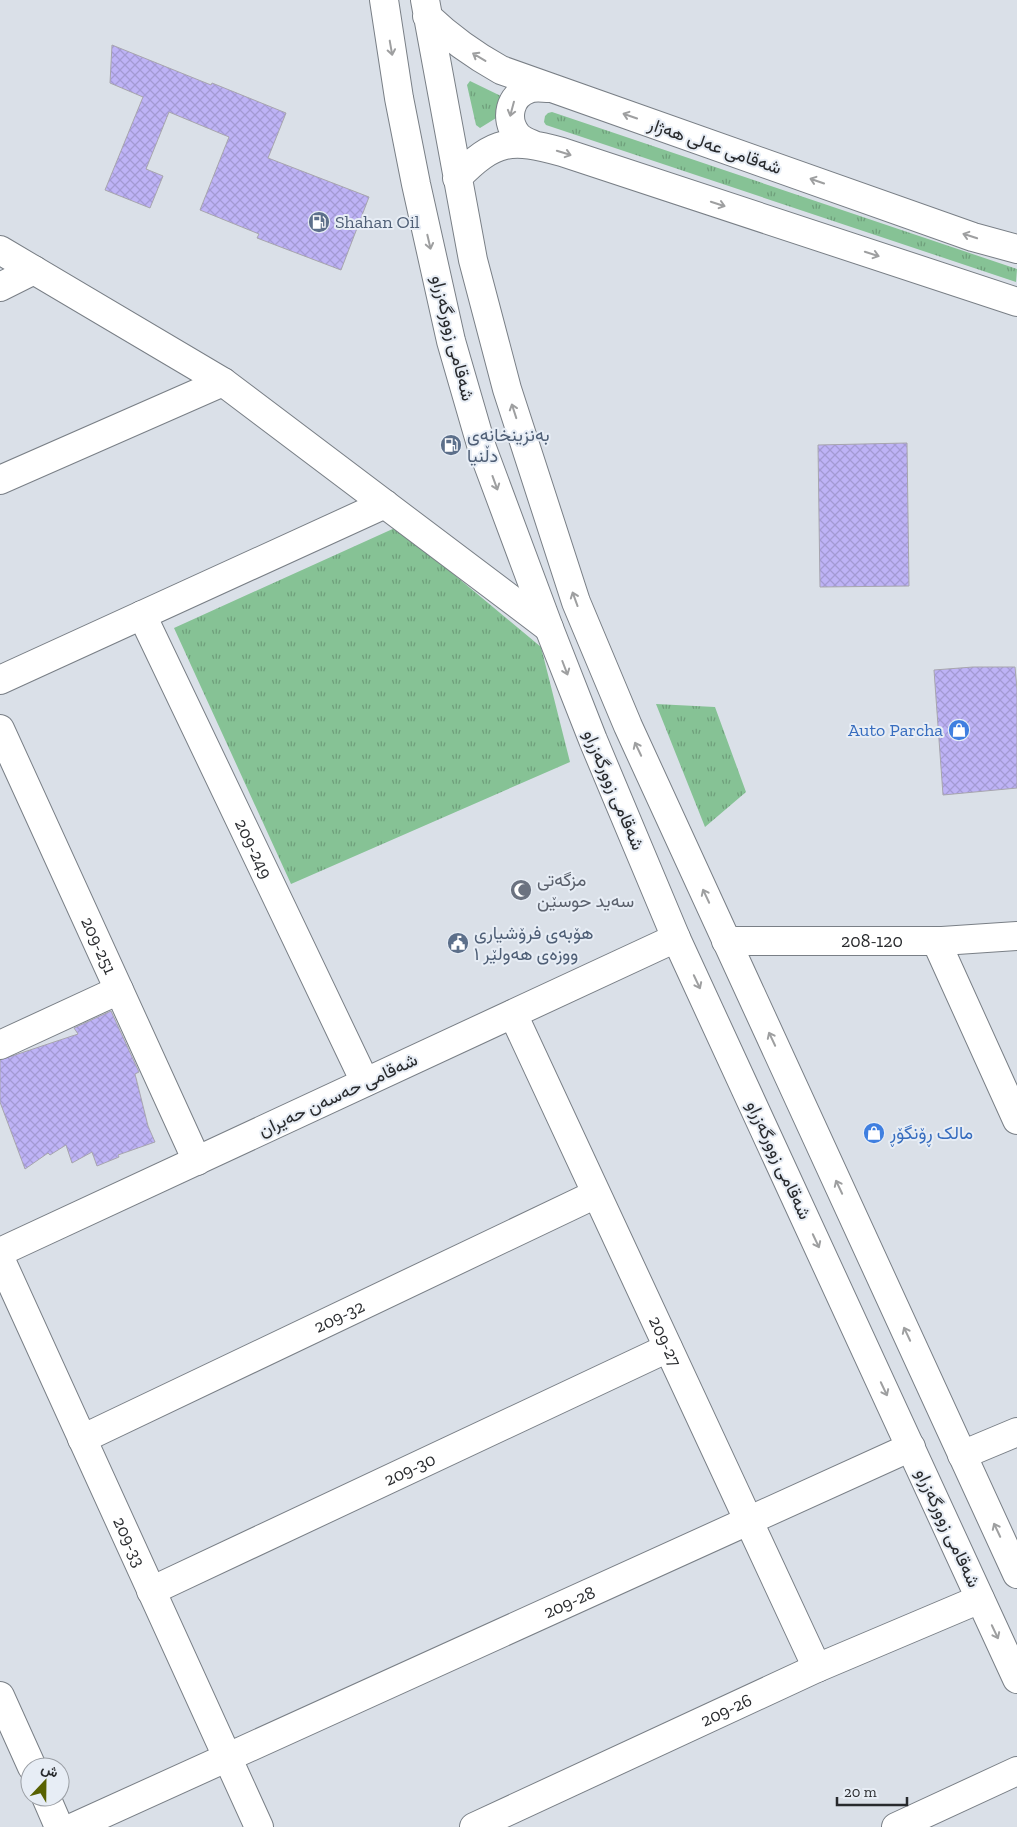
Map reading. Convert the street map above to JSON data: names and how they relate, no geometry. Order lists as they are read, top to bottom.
{
  "streets": {
    "street": [
      "شەقامی عەلی هەژار",
      "شەقامی زوورگەزراو",
      "209-249",
      "208-120",
      "209-251",
      "شەقامی حەسەن حەیران",
      "209-32",
      "209-27",
      "209-30",
      "209-33",
      "209-28",
      "209-26"
    ]
  },
  "crossings": [
    ["شەقامی زوورگەزراو", "شەقامی حەسەن حەیران"],
    ["شەقامی زوورگەزراو", "209-28"],
    ["شەقامی زوورگەزراو", "209-26"],
    ["209-249", "شەقامی حەسەن حەیران"],
    ["209-251", "شەقامی حەسەن حەیران"],
    ["شەقامی حەسەن حەیران", "209-27"],
    ["209-32", "209-27"],
    ["209-32", "209-33"],
    ["209-27", "209-30"],
    ["209-27", "209-28"],
    ["209-27", "209-26"],
    ["209-30", "209-33"],
    ["209-33", "209-28"]
  ],
  "places": {
    "fuel station": ["Shahan Oil", "بەنزینخانەی دڵنیا"],
    "shop": ["Auto Parcha", "مالک ڕۆنگۆڕ"],
    "mosque": ["مزگەتی سەید حوسێن"],
    "public building": ["هۆبەی فرۆشیاری ووزەی هەولێر ١"]
  },
  "scale_bar": "20 m",
  "north": "top"
}
